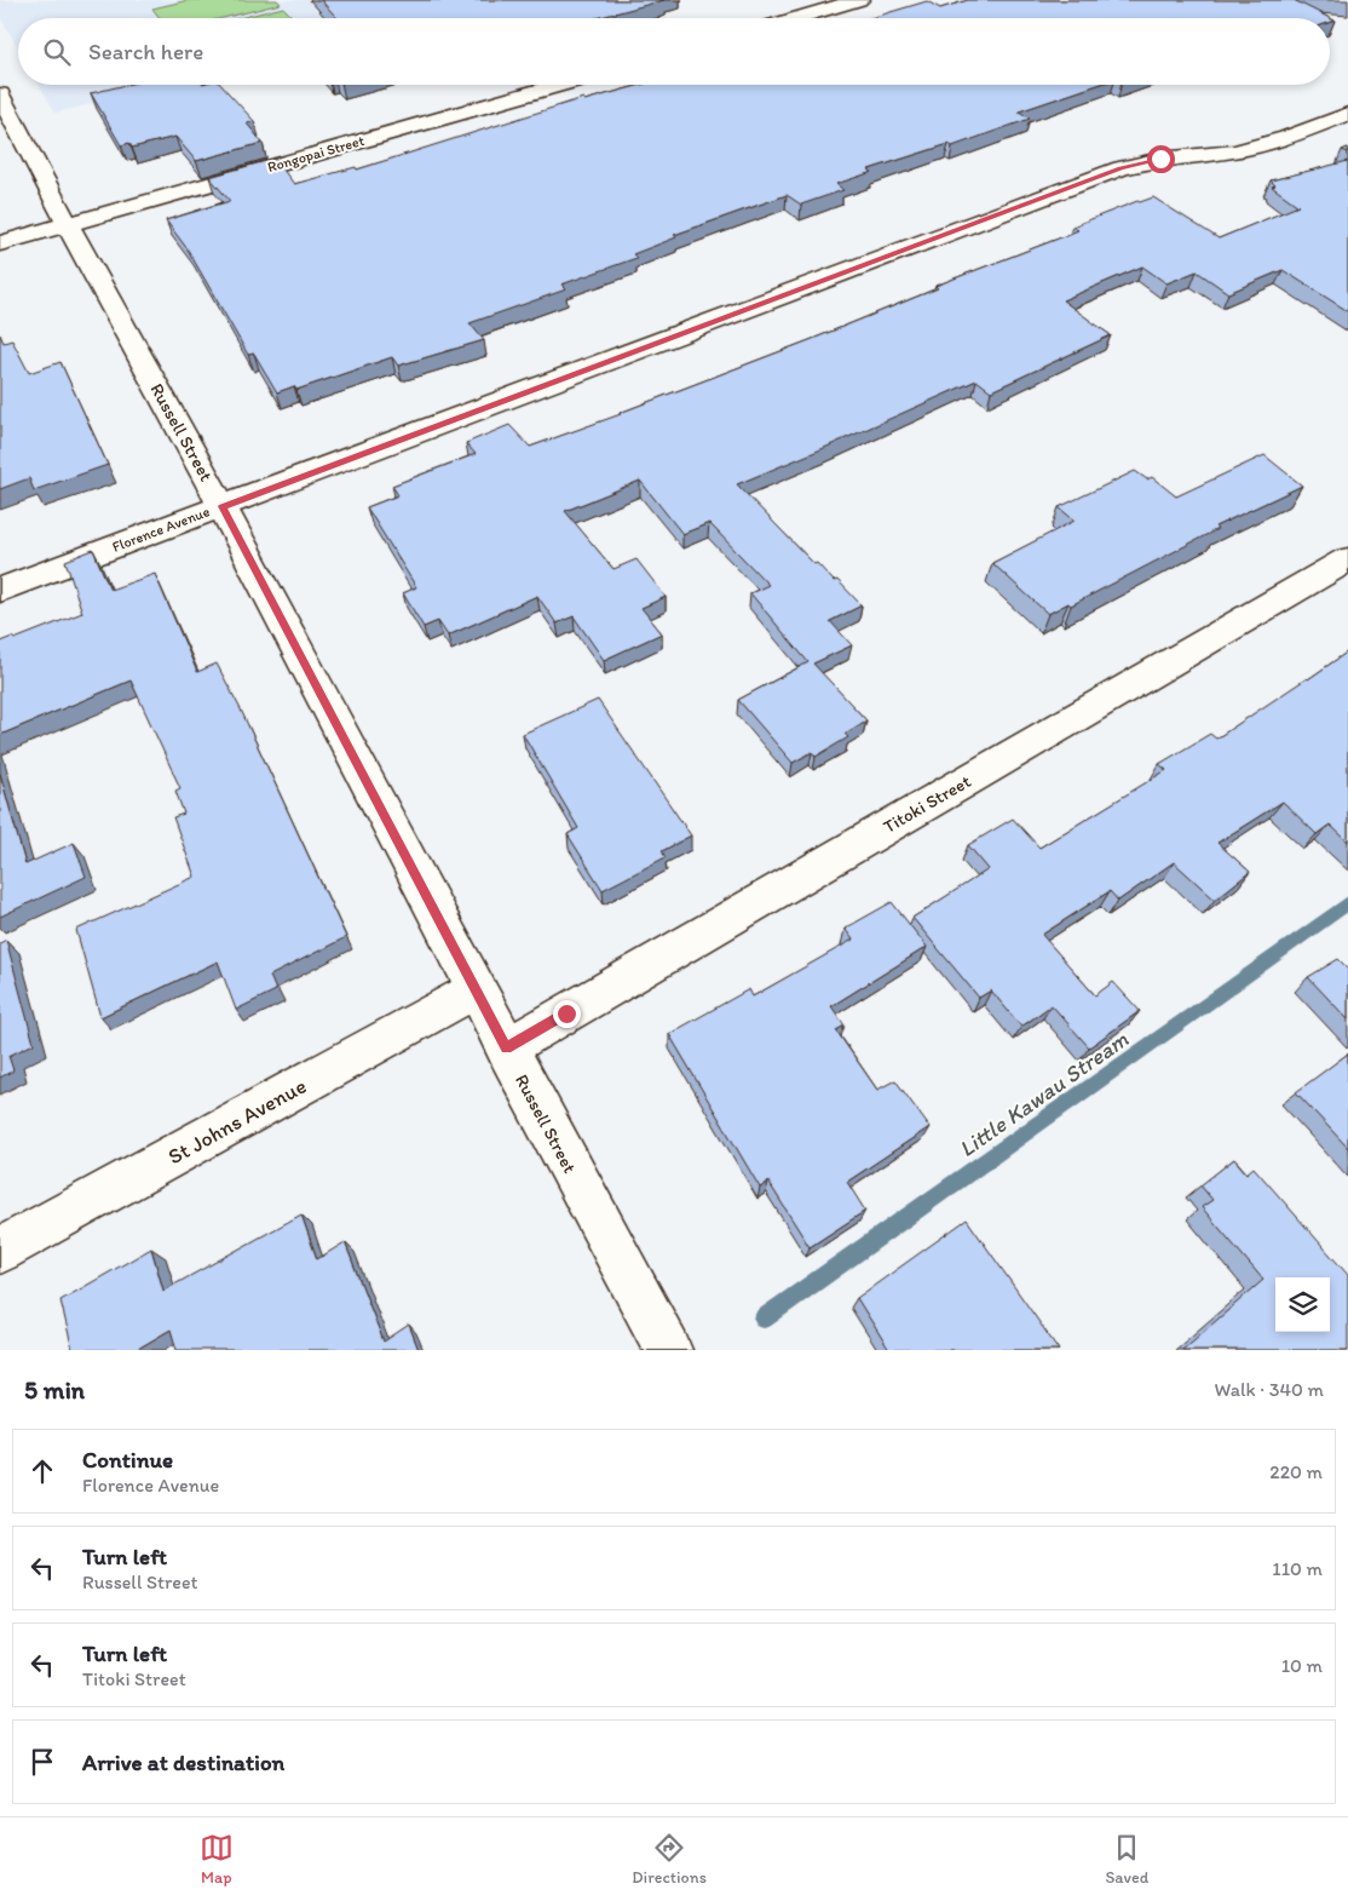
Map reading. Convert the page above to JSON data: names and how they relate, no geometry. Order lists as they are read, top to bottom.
{
  "streets": {
    "street": [
      "Rongopai Street",
      "Russell Street",
      "Florence Avenue",
      "Titoki Street",
      "St Johns Avenue"
    ]
  },
  "crossings": [
    ["Rongopai Street", "Russell Street"],
    ["Russell Street", "Florence Avenue"],
    ["Russell Street", "Titoki Street"],
    ["Russell Street", "St Johns Avenue"]
  ],
  "water": ["Little Kawau Stream"],
  "page": {
    "search": "Search here",
    "heading": ["5 min", "Walk · 340 m"],
    "list": [
      ["Continue", "Florence Avenue", "220 m"],
      ["Turn left", "Russell Street", "110 m"],
      ["Turn left", "Titoki Street", "10 m"],
      "Arrive at destination"
    ],
    "nav": ["Map", "Directions", "Saved"]
  }
}
